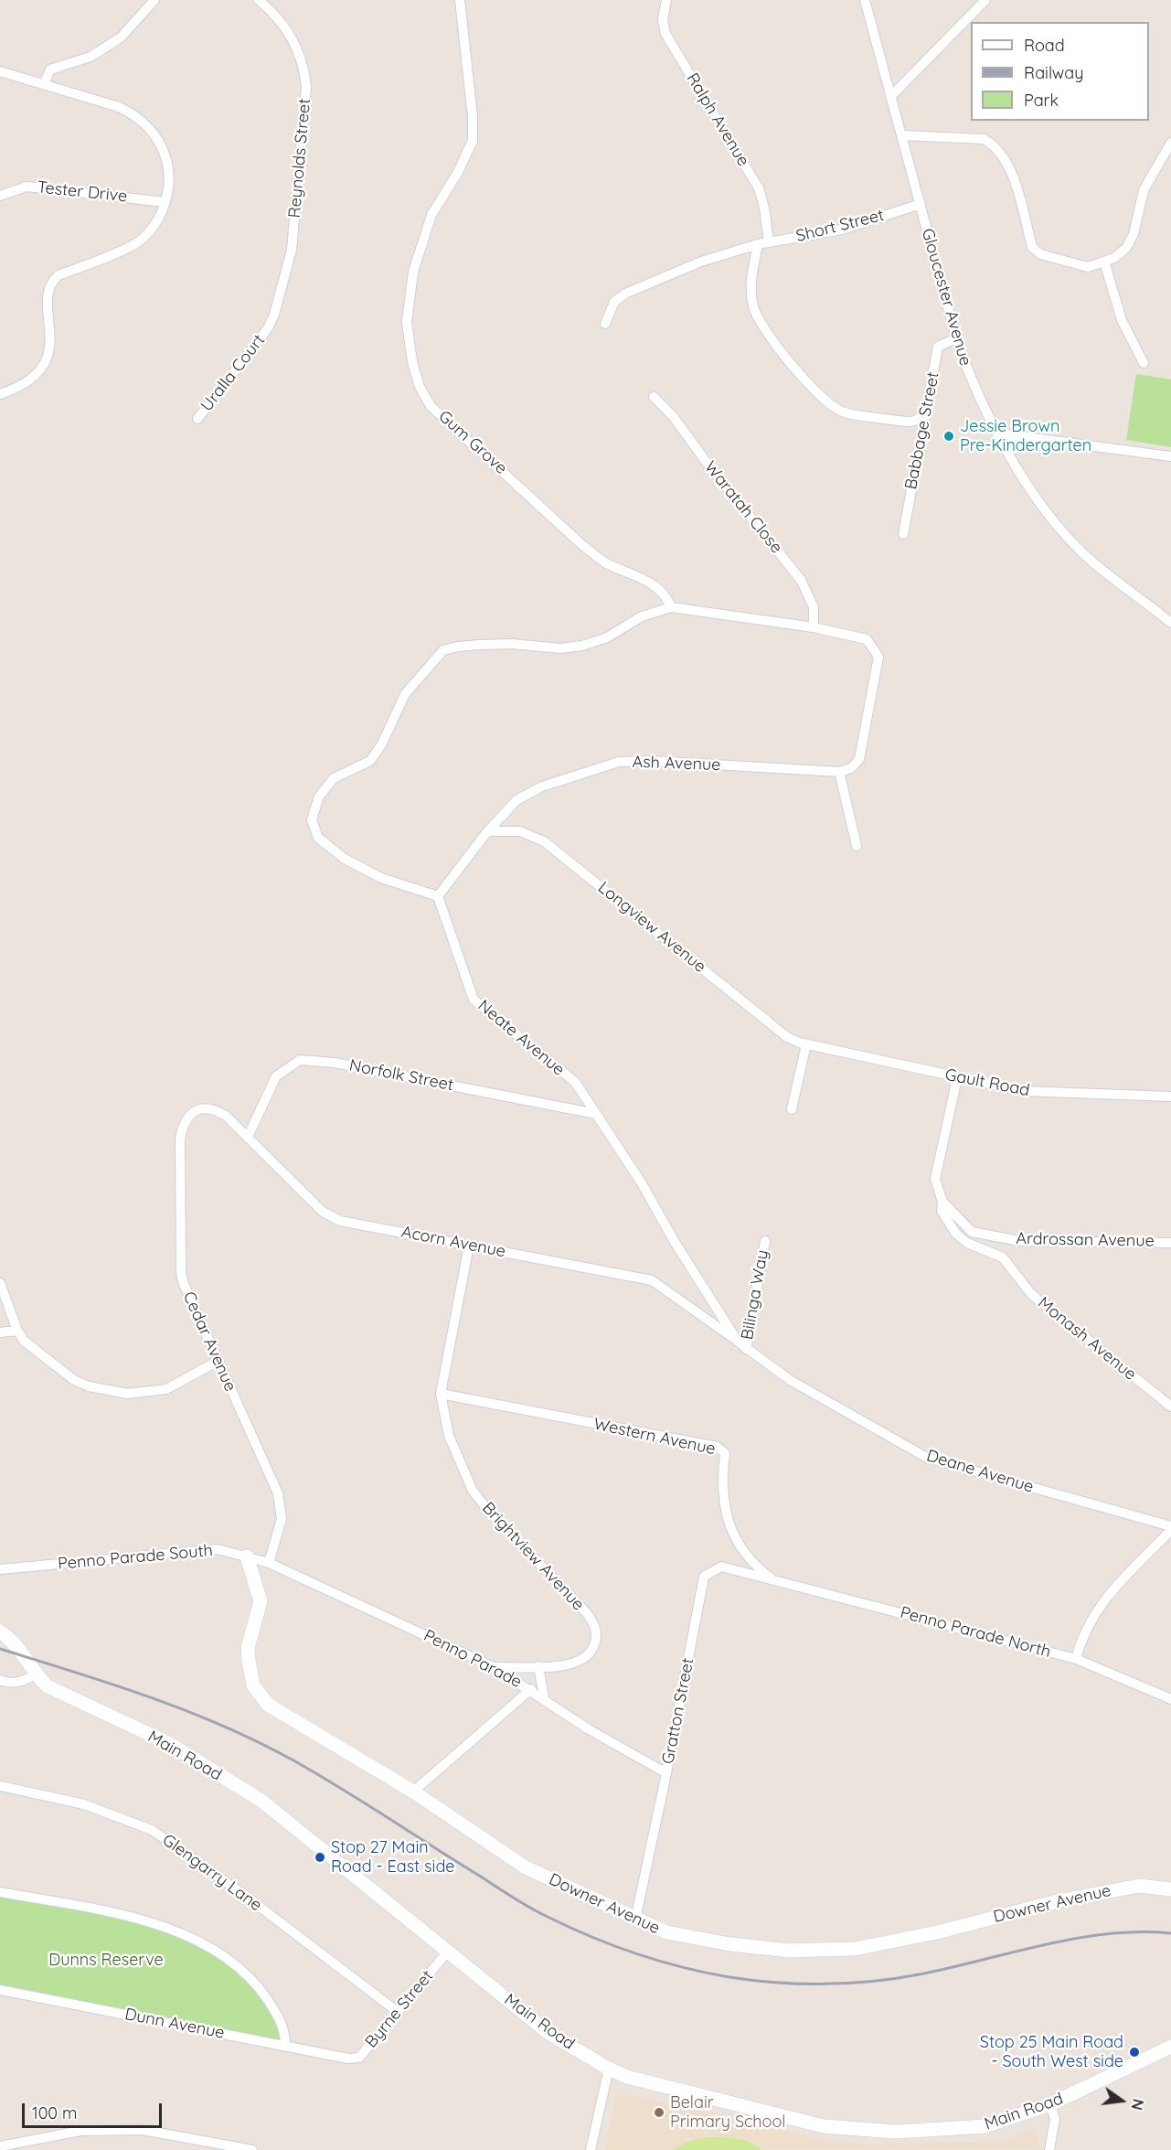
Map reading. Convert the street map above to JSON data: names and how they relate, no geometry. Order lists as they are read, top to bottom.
{
  "streets": {
    "main road": ["Main Road", "Downer Avenue"],
    "street": [
      "Ralph Avenue",
      "Reynolds Street",
      "Tester Drive",
      "Short Street",
      "Gloucester Avenue",
      "Uralla Court",
      "Babbage Street",
      "Gum Grove",
      "Waratah Close",
      "Ash Avenue",
      "Longview Avenue",
      "Neate Avenue",
      "Norfolk Street",
      "Gault Road",
      "Ardrossan Avenue",
      "Acorn Avenue",
      "Bilinga Way",
      "Monash Avenue",
      "Cedar Avenue",
      "Western Avenue",
      "Deane Avenue",
      "Brightview Avenue",
      "Penno Parade South",
      "Penno Parade North",
      "Penno Parade",
      "Gratton Street",
      "Glengarry Lane",
      "Byrne Street",
      "Dunn Avenue"
    ]
  },
  "crossings": [
    ["Ralph Avenue", "Short Street"],
    ["Reynolds Street", "Uralla Court"],
    ["Short Street", "Gloucester Avenue"],
    ["Gloucester Avenue", "Babbage Street"],
    ["Ash Avenue", "Longview Avenue"],
    ["Ash Avenue", "Neate Avenue"],
    ["Longview Avenue", "Gault Road"],
    ["Neate Avenue", "Norfolk Street"],
    ["Neate Avenue", "Acorn Avenue"],
    ["Neate Avenue", "Bilinga Way"],
    ["Neate Avenue", "Deane Avenue"],
    ["Norfolk Street", "Acorn Avenue"],
    ["Ardrossan Avenue", "Monash Avenue"],
    ["Acorn Avenue", "Cedar Avenue"],
    ["Acorn Avenue", "Brightview Avenue"],
    ["Bilinga Way", "Deane Avenue"],
    ["Cedar Avenue", "Penno Parade South"],
    ["Cedar Avenue", "Penno Parade"],
    ["Western Avenue", "Brightview Avenue"],
    ["Western Avenue", "Penno Parade North"],
    ["Western Avenue", "Gratton Street"],
    ["Brightview Avenue", "Penno Parade"],
    ["Penno Parade South", "Penno Parade"],
    ["Penno Parade South", "Downer Avenue"],
    ["Penno Parade North", "Gratton Street"],
    ["Penno Parade", "Gratton Street"],
    ["Gratton Street", "Downer Avenue"],
    ["Main Road", "Byrne Street"],
    ["Glengarry Lane", "Byrne Street"],
    ["Byrne Street", "Dunn Avenue"]
  ],
  "parks": ["Dunns Reserve"],
  "places": [
    "Jessie Brown Pre-Kindergarten",
    "Stop 27 Main Road - East side",
    "Stop 25 Main Road - South West side",
    "Belair Primary School"
  ],
  "legend": ["Road", "Railway", "Park"],
  "scale_bar": "100 m",
  "north": "right"
}
